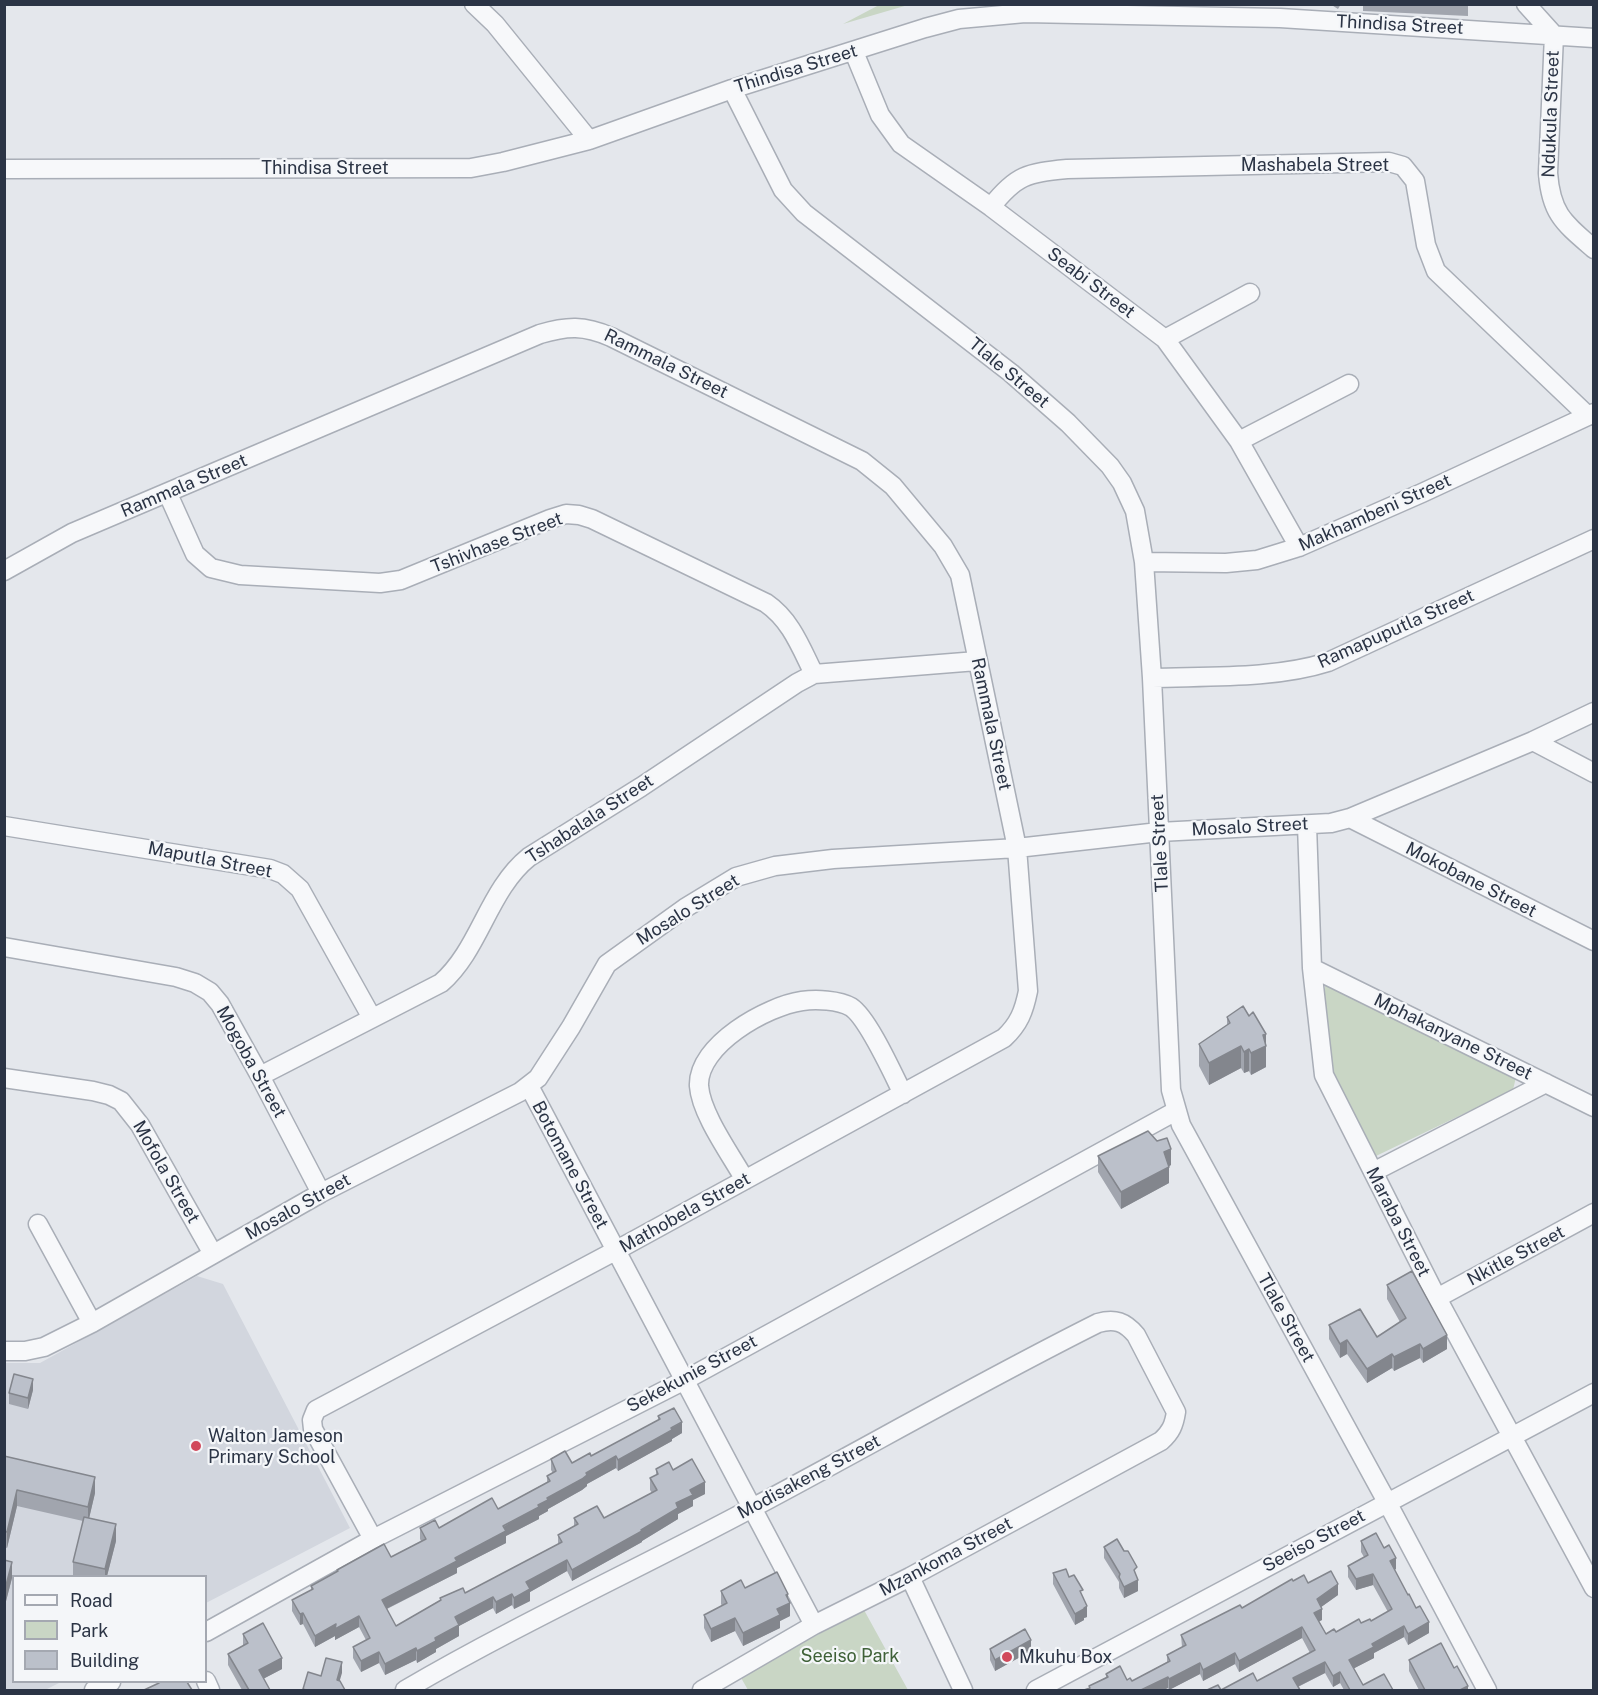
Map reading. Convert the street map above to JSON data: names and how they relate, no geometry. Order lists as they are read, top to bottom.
{
  "streets": {
    "street": [
      "Thindisa Street",
      "Ndukula Street",
      "Mashabela Street",
      "Seabi Street",
      "Rammala Street",
      "Tlale Street",
      "Makhambeni Street",
      "Tshivhase Street",
      "Ramapuputla Street",
      "Tshabalala Street",
      "Mosalo Street",
      "Maputla Street",
      "Mokobane Street",
      "Mphakanyane Street",
      "Mogoba Street",
      "Botomane Street",
      "Mofola Street",
      "Mathobela Street",
      "Maraba Street",
      "Nkitle Street",
      "Sekekunie Street",
      "Modisakeng Street",
      "Seeiso Street",
      "Mzankoma Street"
    ]
  },
  "crossings": [
    ["Thindisa Street", "Ndukula Street"],
    ["Thindisa Street", "Seabi Street"],
    ["Thindisa Street", "Tlale Street"],
    ["Mashabela Street", "Seabi Street"],
    ["Mashabela Street", "Makhambeni Street"],
    ["Seabi Street", "Makhambeni Street"],
    ["Rammala Street", "Tshivhase Street"],
    ["Rammala Street", "Tshabalala Street"],
    ["Rammala Street", "Mosalo Street"],
    ["Rammala Street", "Mathobela Street"],
    ["Tlale Street", "Makhambeni Street"],
    ["Tlale Street", "Ramapuputla Street"],
    ["Tlale Street", "Mosalo Street"],
    ["Tlale Street", "Sekekunie Street"],
    ["Tlale Street", "Seeiso Street"],
    ["Tshivhase Street", "Tshabalala Street"],
    ["Tshabalala Street", "Maputla Street"],
    ["Tshabalala Street", "Mogoba Street"],
    ["Mosalo Street", "Mokobane Street"],
    ["Mosalo Street", "Mogoba Street"],
    ["Mosalo Street", "Botomane Street"],
    ["Mosalo Street", "Mofola Street"],
    ["Mosalo Street", "Mathobela Street"],
    ["Mosalo Street", "Maraba Street"],
    ["Mphakanyane Street", "Maraba Street"],
    ["Botomane Street", "Mathobela Street"],
    ["Botomane Street", "Sekekunie Street"],
    ["Botomane Street", "Modisakeng Street"],
    ["Botomane Street", "Mzankoma Street"],
    ["Mathobela Street", "Sekekunie Street"],
    ["Maraba Street", "Nkitle Street"],
    ["Maraba Street", "Seeiso Street"],
    ["Modisakeng Street", "Mzankoma Street"]
  ],
  "parks": ["Seeiso Park"],
  "places": ["Walton Jameson Primary School", "Mkuhu Box"],
  "legend": ["Road", "Park", "Building"]
}
